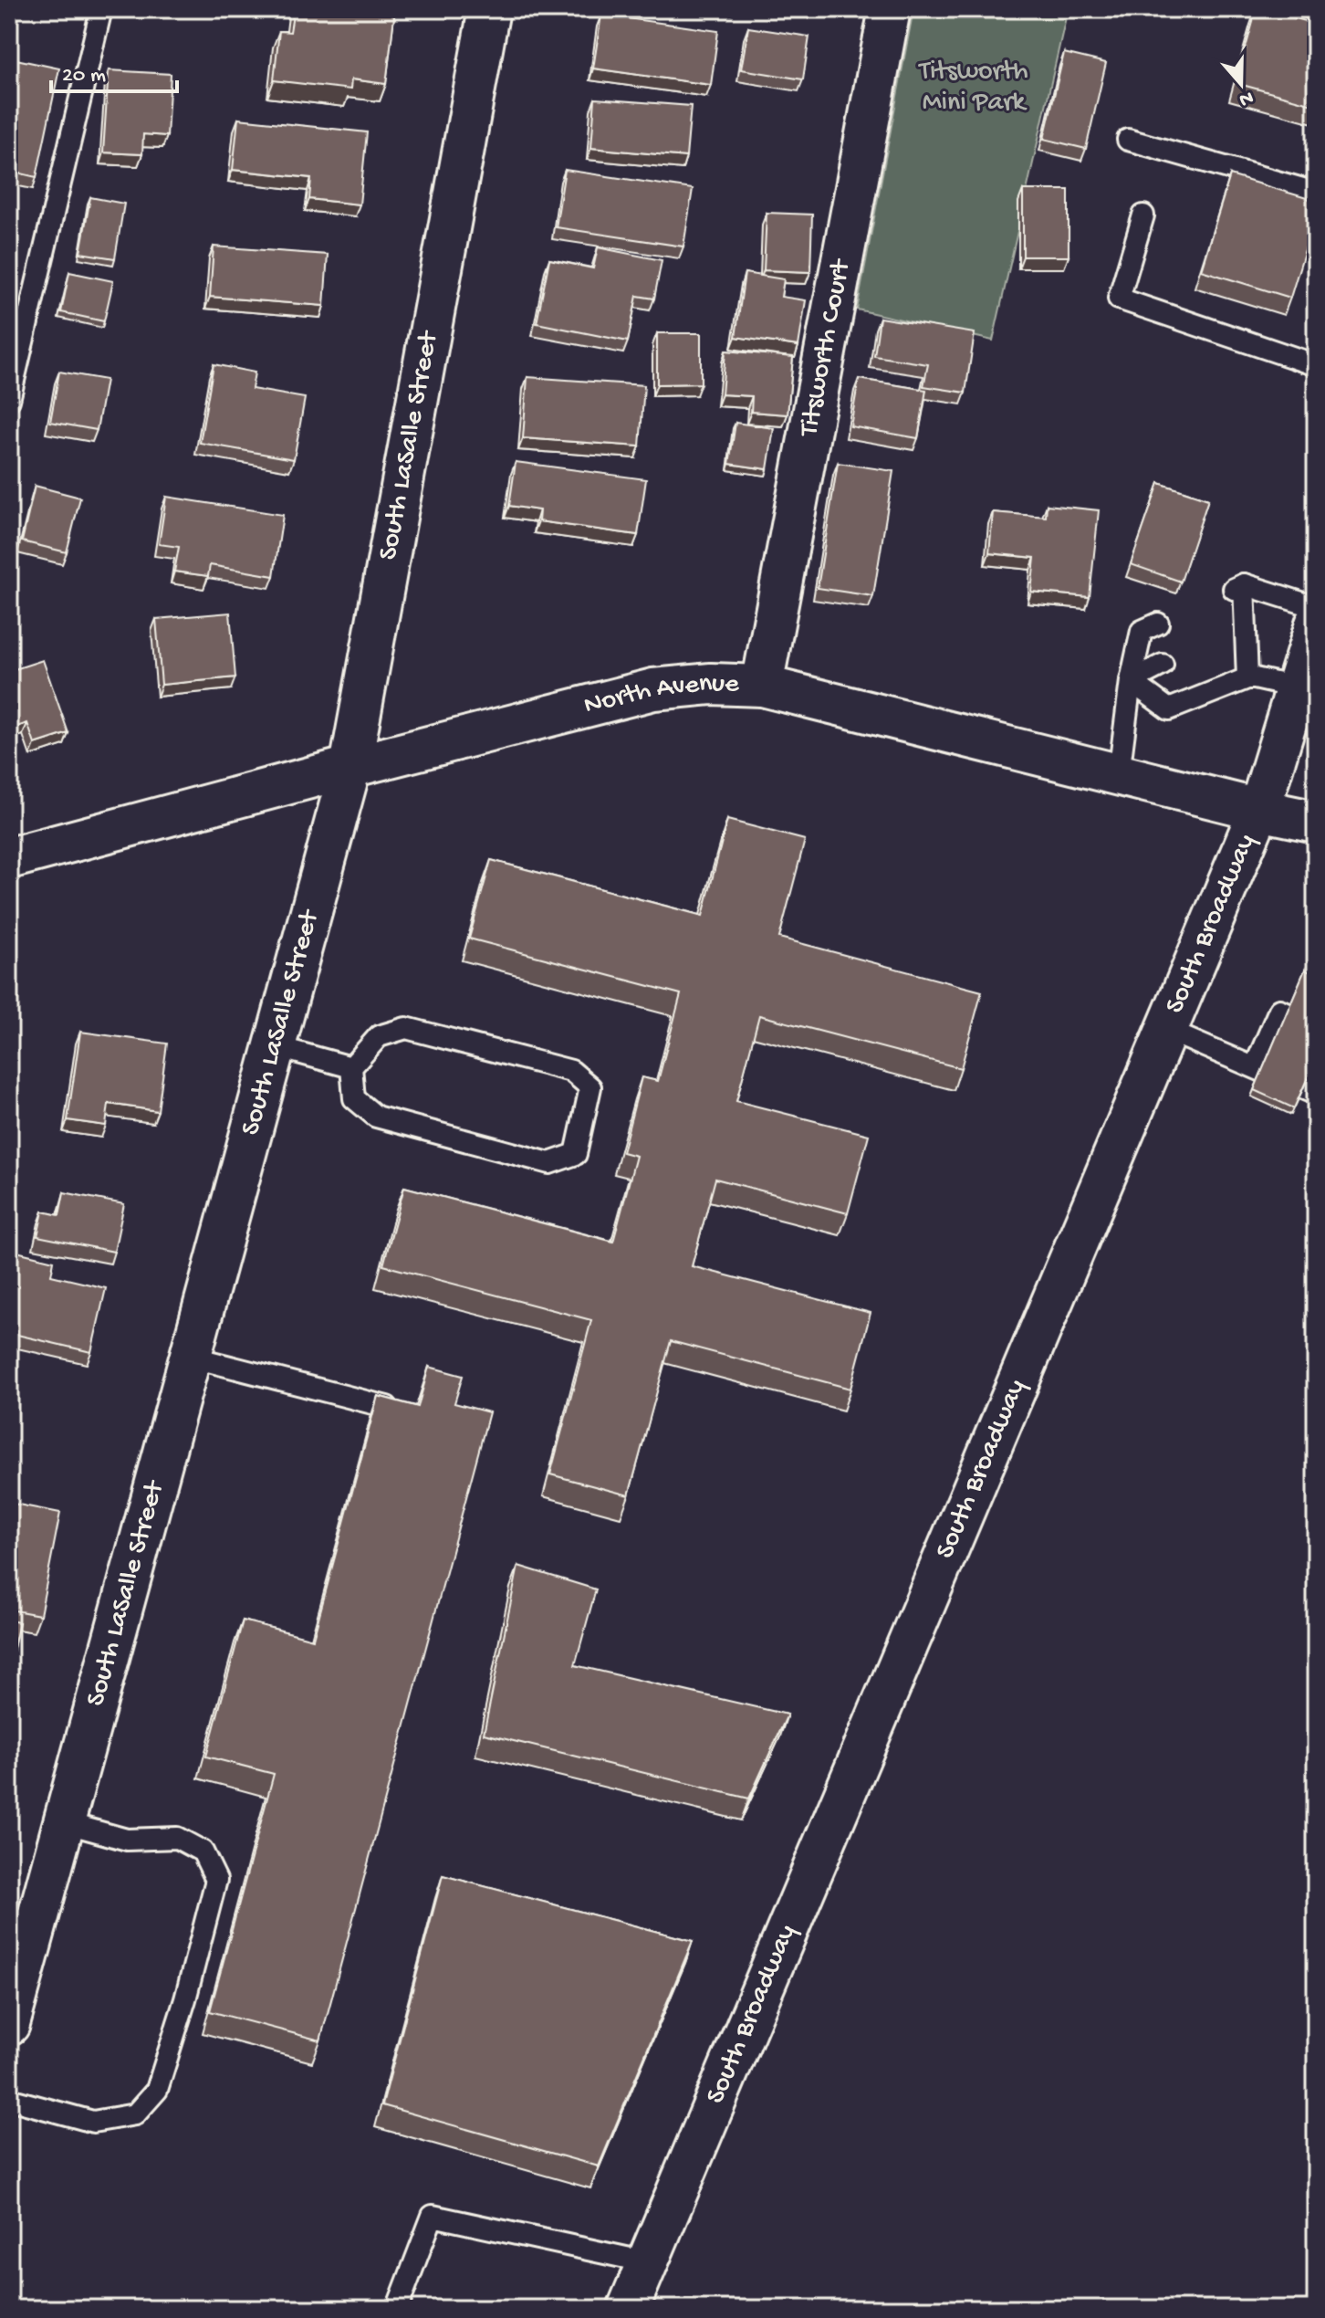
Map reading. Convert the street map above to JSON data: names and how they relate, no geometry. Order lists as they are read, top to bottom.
{
  "streets": {
    "street": [
      "Titsworth Court",
      "South LaSalle Street",
      "North Avenue",
      "South Broadway"
    ]
  },
  "crossings": [
    ["Titsworth Court", "North Avenue"],
    ["South LaSalle Street", "North Avenue"],
    ["North Avenue", "South Broadway"]
  ],
  "parks": ["Titsworth Mini Park"],
  "scale_bar": "20 m",
  "north": "bottom"
}
